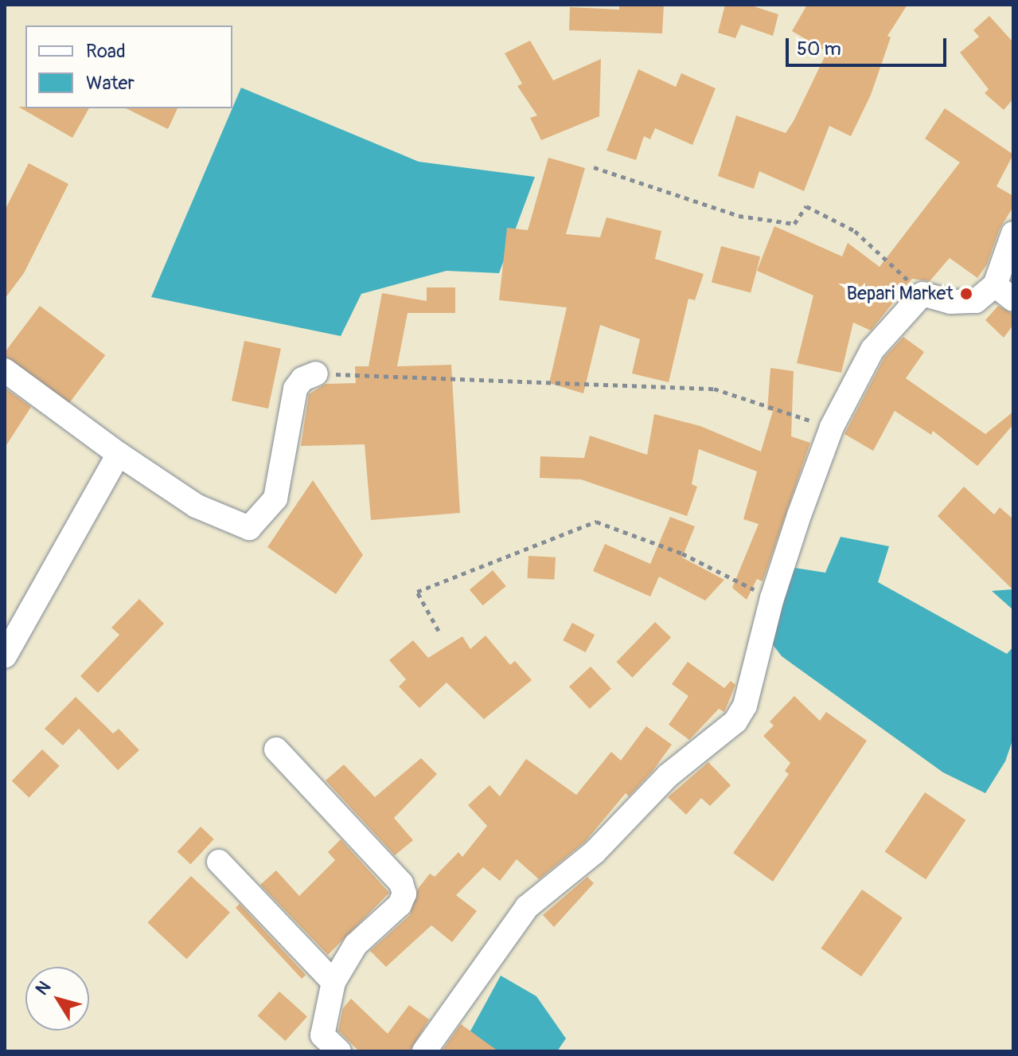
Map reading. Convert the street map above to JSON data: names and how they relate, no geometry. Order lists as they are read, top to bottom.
{
  "places": ["Bepari Market"],
  "legend": ["Road", "Water"],
  "scale_bar": "50 m",
  "north": "top left"
}
